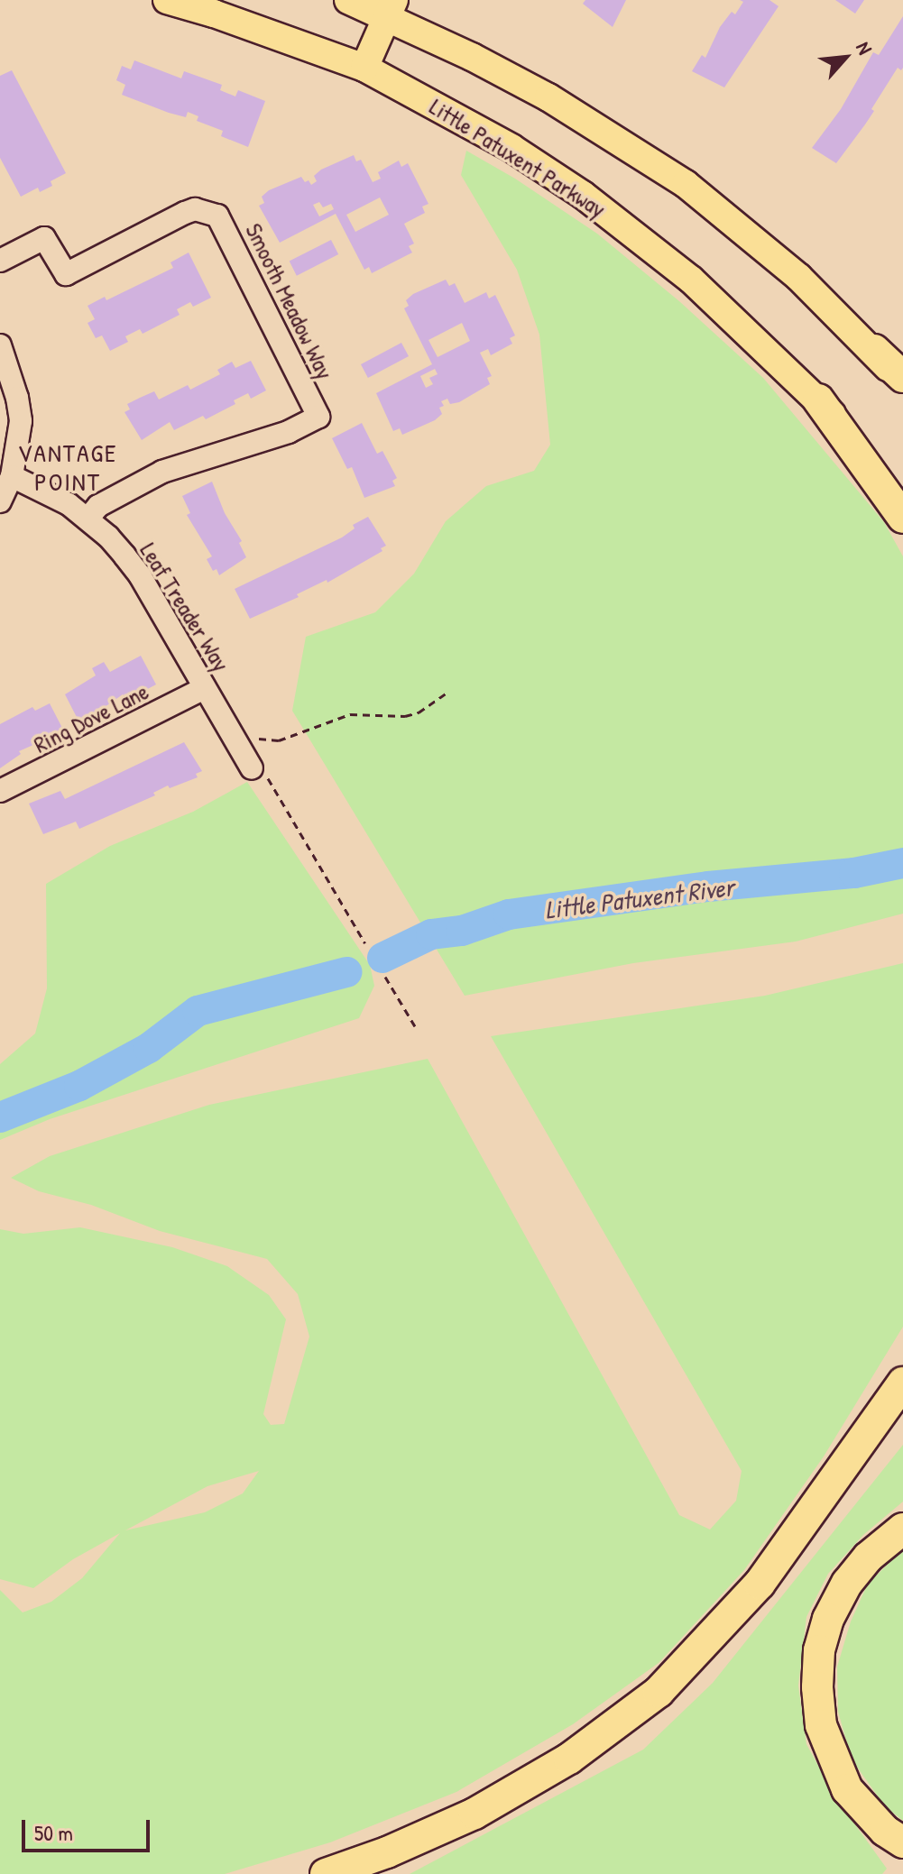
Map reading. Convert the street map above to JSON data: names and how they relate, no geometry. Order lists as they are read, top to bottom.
{
  "streets": {
    "main road": ["Little Patuxent Parkway"],
    "street": ["Smooth Meadow Way", "Leaf Treader Way", "Ring Dove Lane"]
  },
  "crossings": [
    ["Smooth Meadow Way", "Leaf Treader Way"],
    ["Leaf Treader Way", "Ring Dove Lane"]
  ],
  "districts": ["VANTAGE POINT"],
  "water": ["Little Patuxent River"],
  "scale_bar": "50 m",
  "north": "top right"
}
